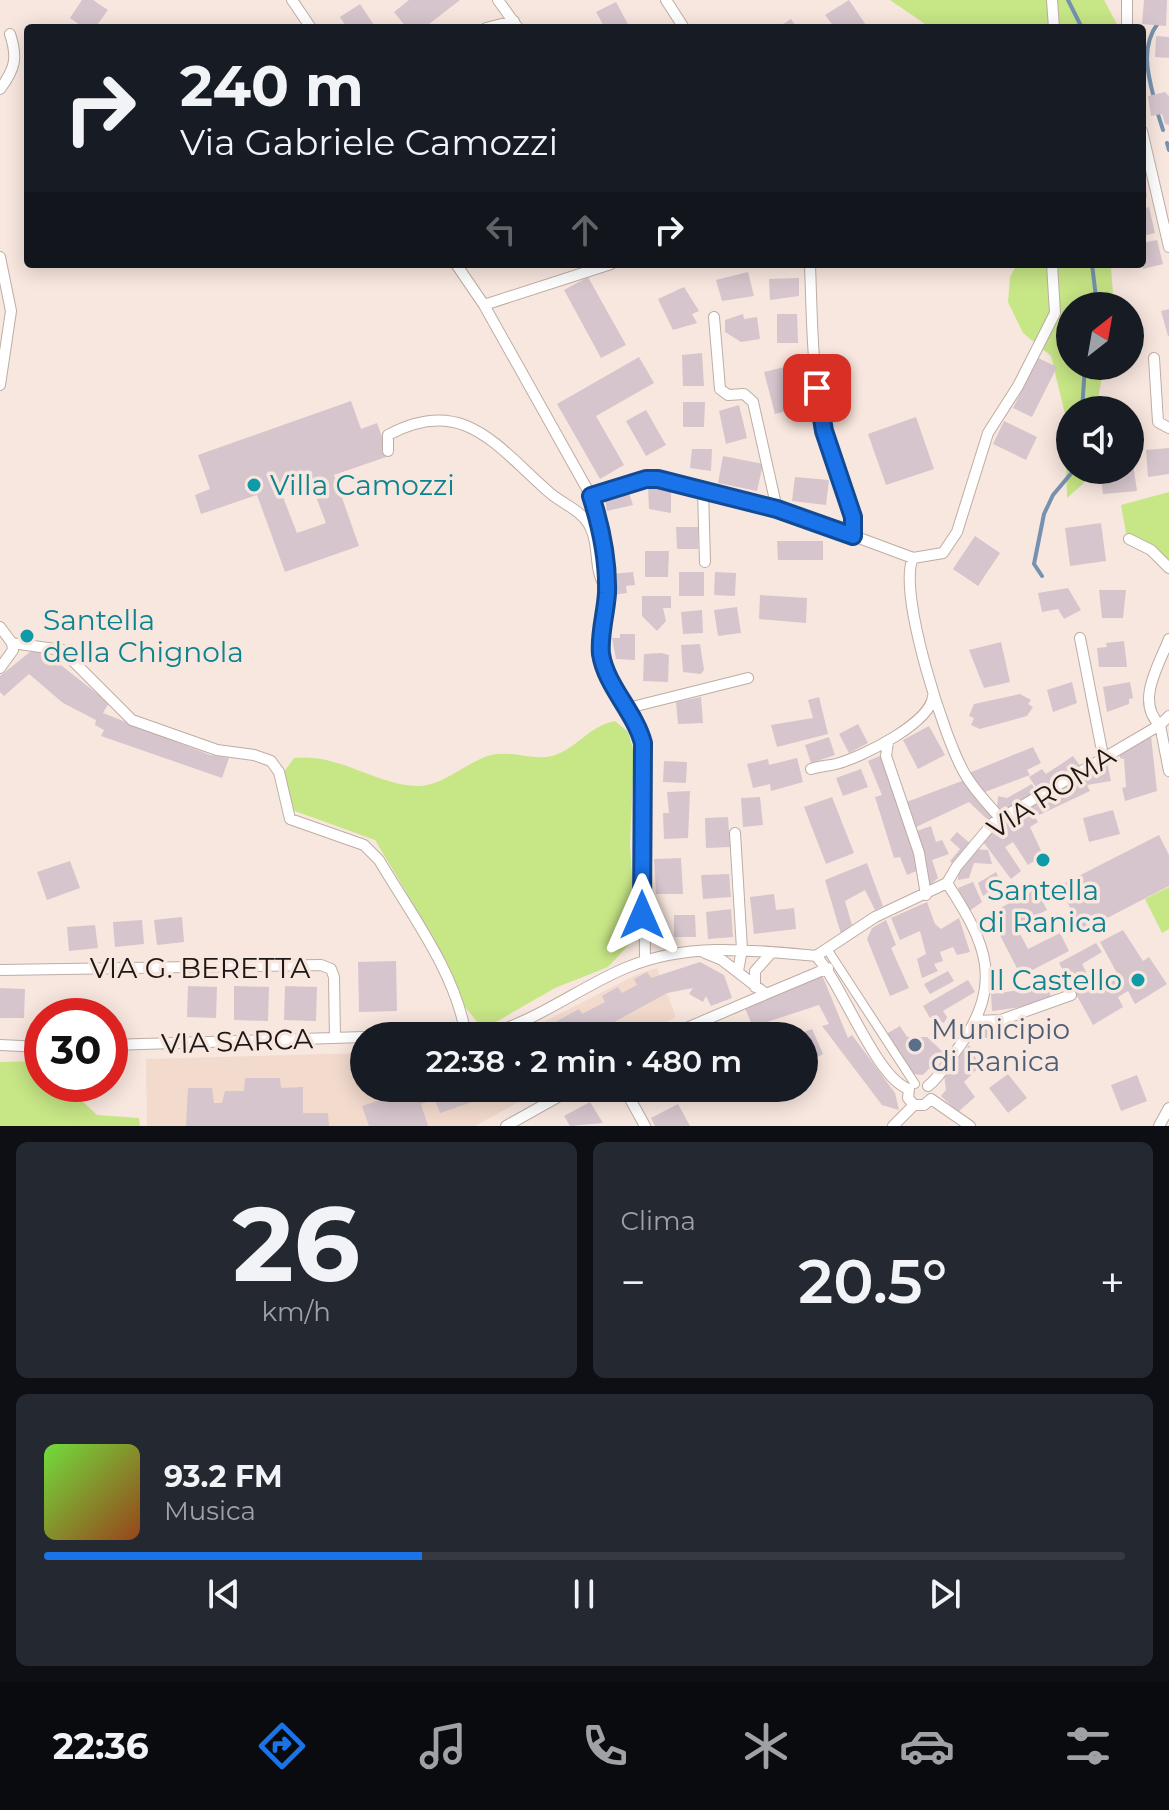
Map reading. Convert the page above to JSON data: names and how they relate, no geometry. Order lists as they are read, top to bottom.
{
  "streets": {
    "street": ["VIA ROMA", "VIA G. BERETTA", "VIA SARCA"]
  },
  "crossings": [
    ["VIA G. BERETTA", "VIA SARCA"]
  ],
  "places": [
    "Villa Camozzi",
    "Santella della Chignola",
    "Santella di Ranica",
    "Il Castello",
    "Municipio di Ranica"
  ],
  "north": "top right",
  "page": {
    "turn": ["240 m", "Via Gabriele Camozzi"],
    "limit": "30",
    "trip": "22:38 · 2 min · 480 m",
    "tile": [
      ["26", "km/h"],
      "Clima"
    ],
    "heat": ["−", "20.5°", "+"],
    "song": ["93.2 FM", "Musica"],
    "tabs": "22:36"
  }
}
